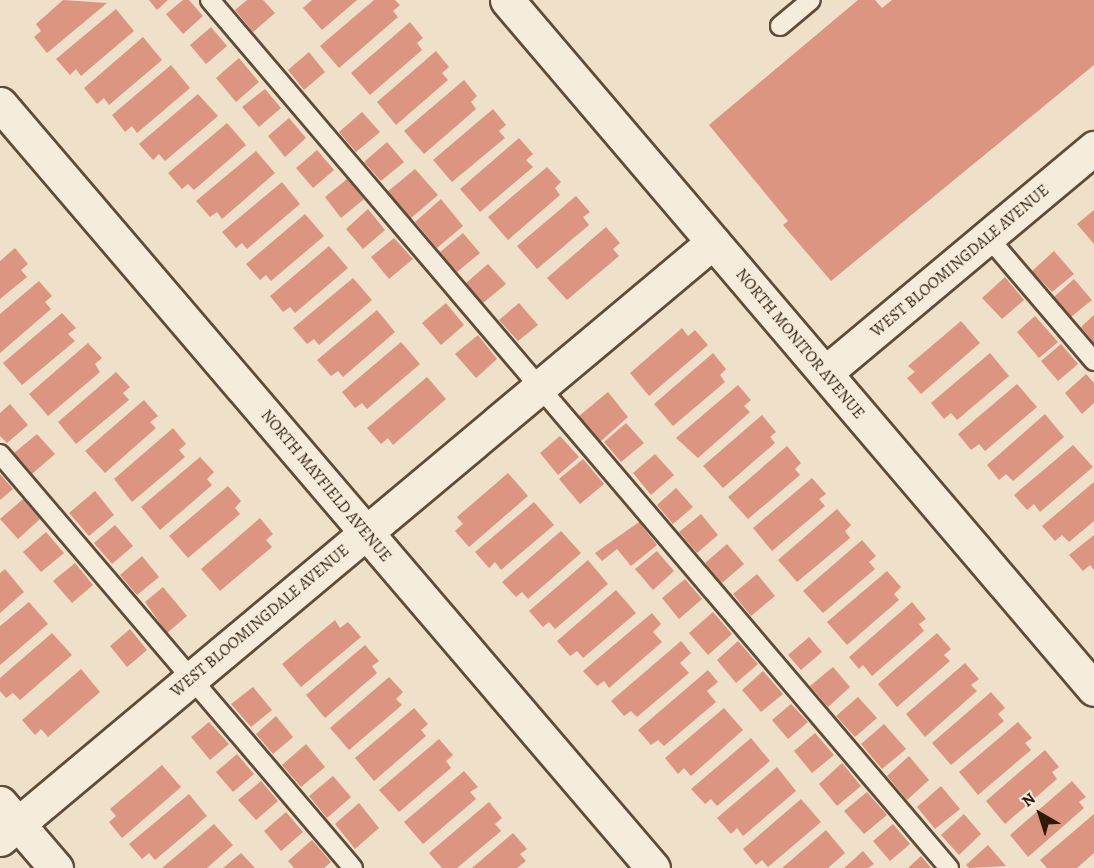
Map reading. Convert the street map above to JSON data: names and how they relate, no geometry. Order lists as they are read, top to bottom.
{
  "streets": {
    "street": ["WEST BLOOMINGDALE AVENUE", "NORTH MONITOR AVENUE", "NORTH MAYFIELD AVENUE"]
  },
  "crossings": [
    ["WEST BLOOMINGDALE AVENUE", "NORTH MONITOR AVENUE"],
    ["WEST BLOOMINGDALE AVENUE", "NORTH MAYFIELD AVENUE"]
  ],
  "north": "top left"
}
